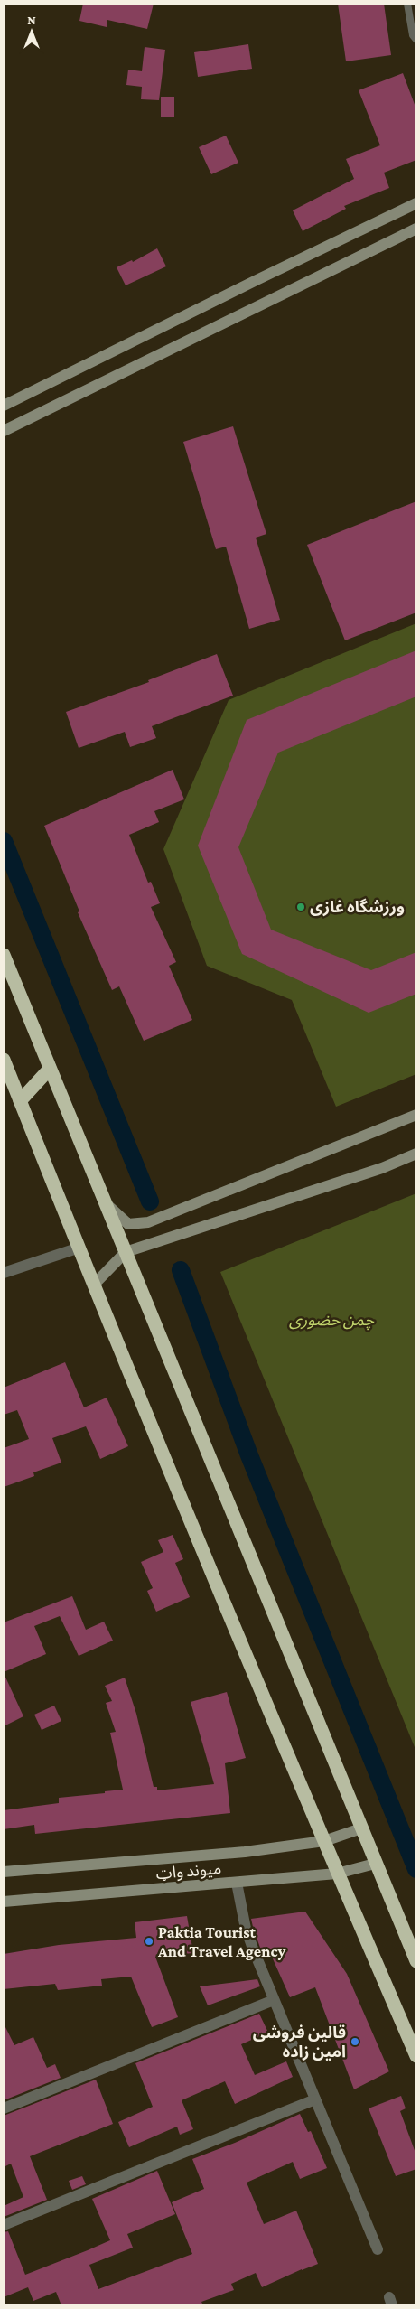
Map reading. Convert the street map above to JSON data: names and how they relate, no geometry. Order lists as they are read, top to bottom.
{
  "streets": {
    "main road": ["میوند واټ"]
  },
  "parks": ["چمن حضوری"],
  "places": ["ورزشگاه غازی", "Paktia Tourist And Travel Agency", "قالین فروشی امین زاده"],
  "north": "top"
}
